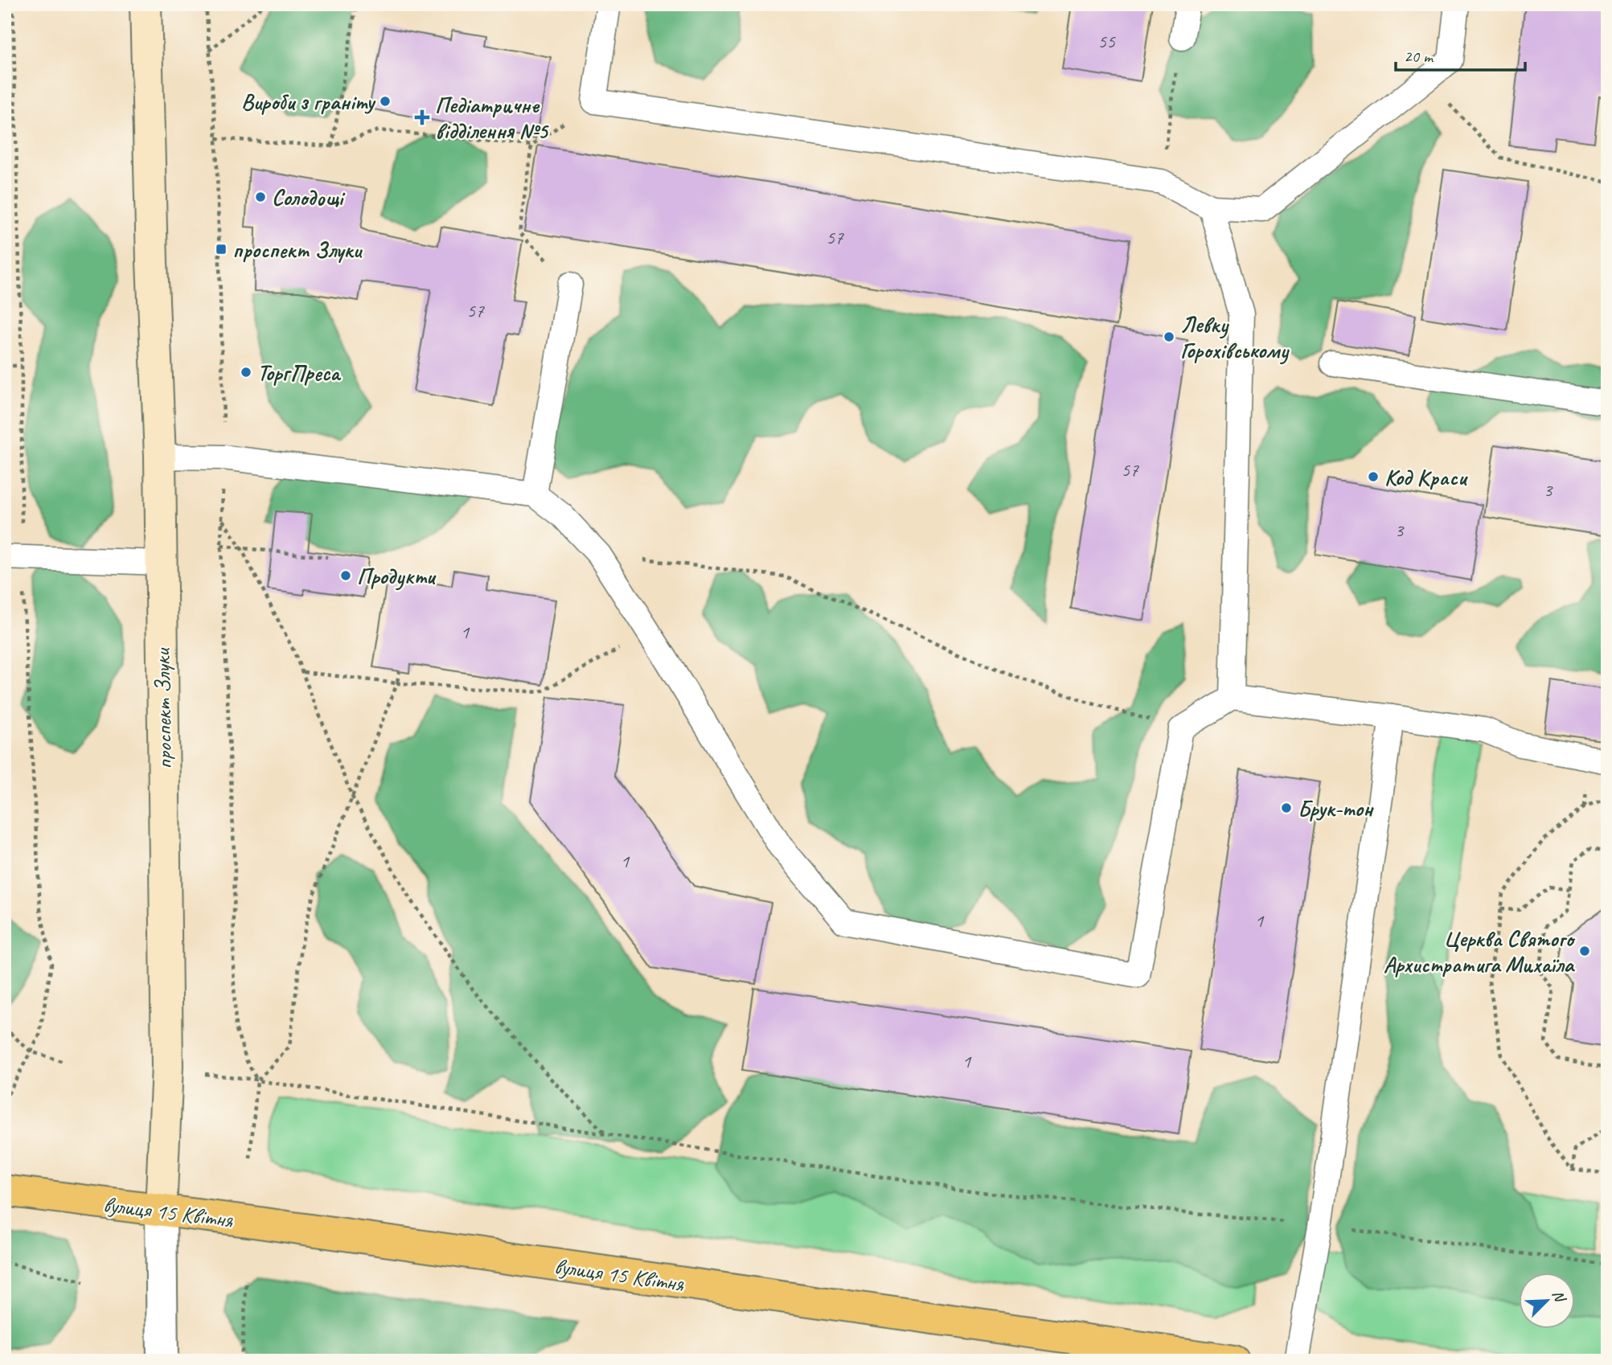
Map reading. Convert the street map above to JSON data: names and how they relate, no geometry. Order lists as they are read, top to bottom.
{
  "streets": {
    "highway": ["вулиця 15 Квітня"],
    "main road": ["проспект Злуки"]
  },
  "crossings": [
    ["проспект Злуки", "вулиця 15 Квітня"]
  ],
  "places": {
    "other": [
      "Вироби з граніту",
      "Солодощі",
      "Левку Горохівському",
      "ТоргПреса",
      "Код Краси",
      "Продукти",
      "Брук-тон",
      "Церква Святого Архистратига Михаїла"
    ],
    "health": ["Педіатричне відділення №5"],
    "transit": ["проспект Злуки"]
  },
  "house_numbers": [
    "55",
    "57",
    "57",
    "57",
    "3",
    "3",
    "1",
    "1",
    "1",
    "1"
  ],
  "scale_bar": "20 m",
  "north": "top right"
}
